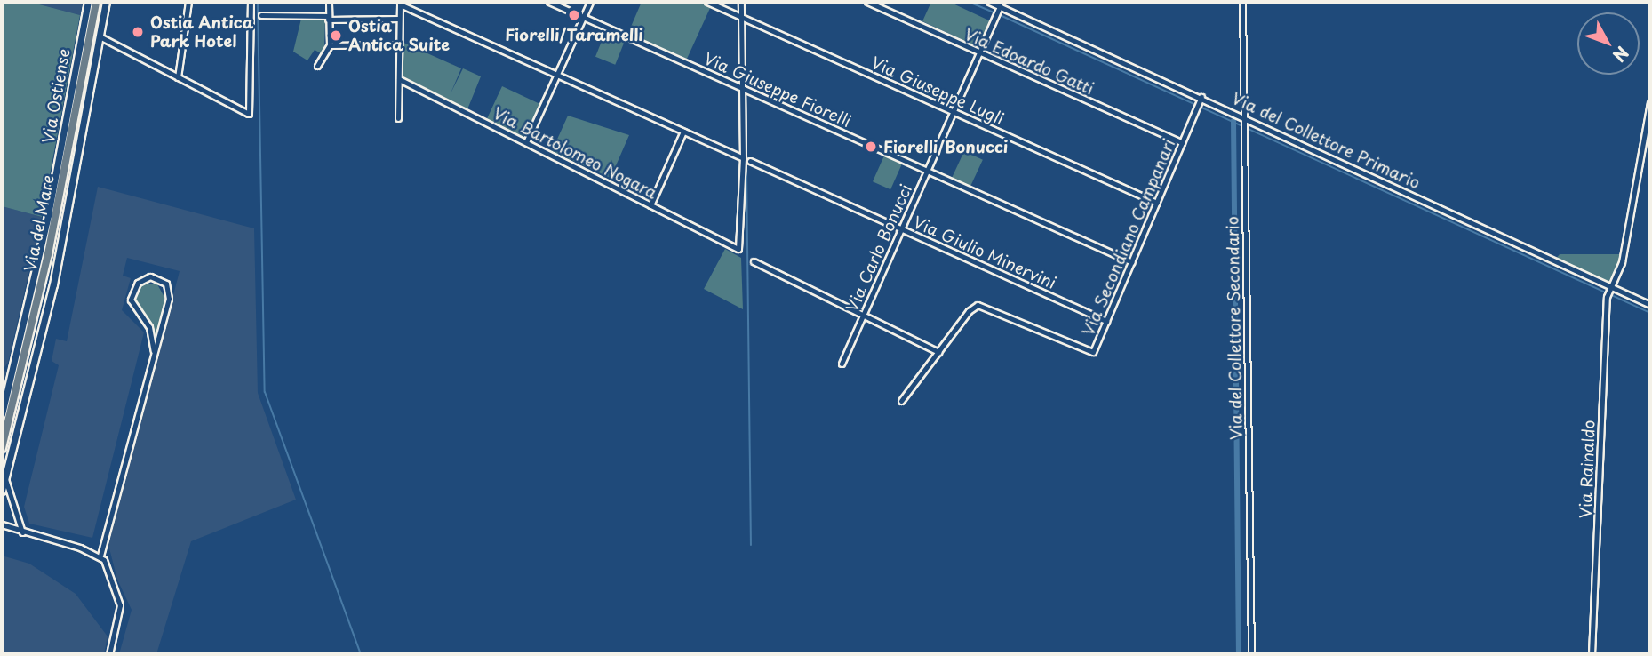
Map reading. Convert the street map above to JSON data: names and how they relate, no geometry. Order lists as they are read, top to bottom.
{
  "streets": {
    "main road": ["Via Ostiense", "Via del Mare"],
    "street": [
      "Via Edoardo Gatti",
      "Via Giuseppe Fiorelli",
      "Via Giuseppe Lugli",
      "Via del Collettore Primario",
      "Via Bartolomeo Nogara",
      "Via Secondiano Campanari",
      "Via Carlo Bonucci",
      "Via Giulio Minervini",
      "Via del Collettore Secondario",
      "Via Rainaldo"
    ]
  },
  "crossings": [
    ["Via Edoardo Gatti", "Via Secondiano Campanari"],
    ["Via Edoardo Gatti", "Via Carlo Bonucci"],
    ["Via Giuseppe Fiorelli", "Via Secondiano Campanari"],
    ["Via Giuseppe Fiorelli", "Via Carlo Bonucci"],
    ["Via Giuseppe Lugli", "Via Secondiano Campanari"],
    ["Via Giuseppe Lugli", "Via Carlo Bonucci"],
    ["Via del Collettore Primario", "Via Secondiano Campanari"],
    ["Via del Collettore Primario", "Via Carlo Bonucci"],
    ["Via del Collettore Primario", "Via del Collettore Secondario"],
    ["Via del Collettore Primario", "Via Rainaldo"],
    ["Via Secondiano Campanari", "Via Giulio Minervini"],
    ["Via Carlo Bonucci", "Via Giulio Minervini"]
  ],
  "places": [
    "Fiorelli/Taramelli",
    "Ostia Antica Park Hotel",
    "Ostia Antica Suite",
    "Fiorelli/Bonucci"
  ],
  "north": "bottom right"
}
